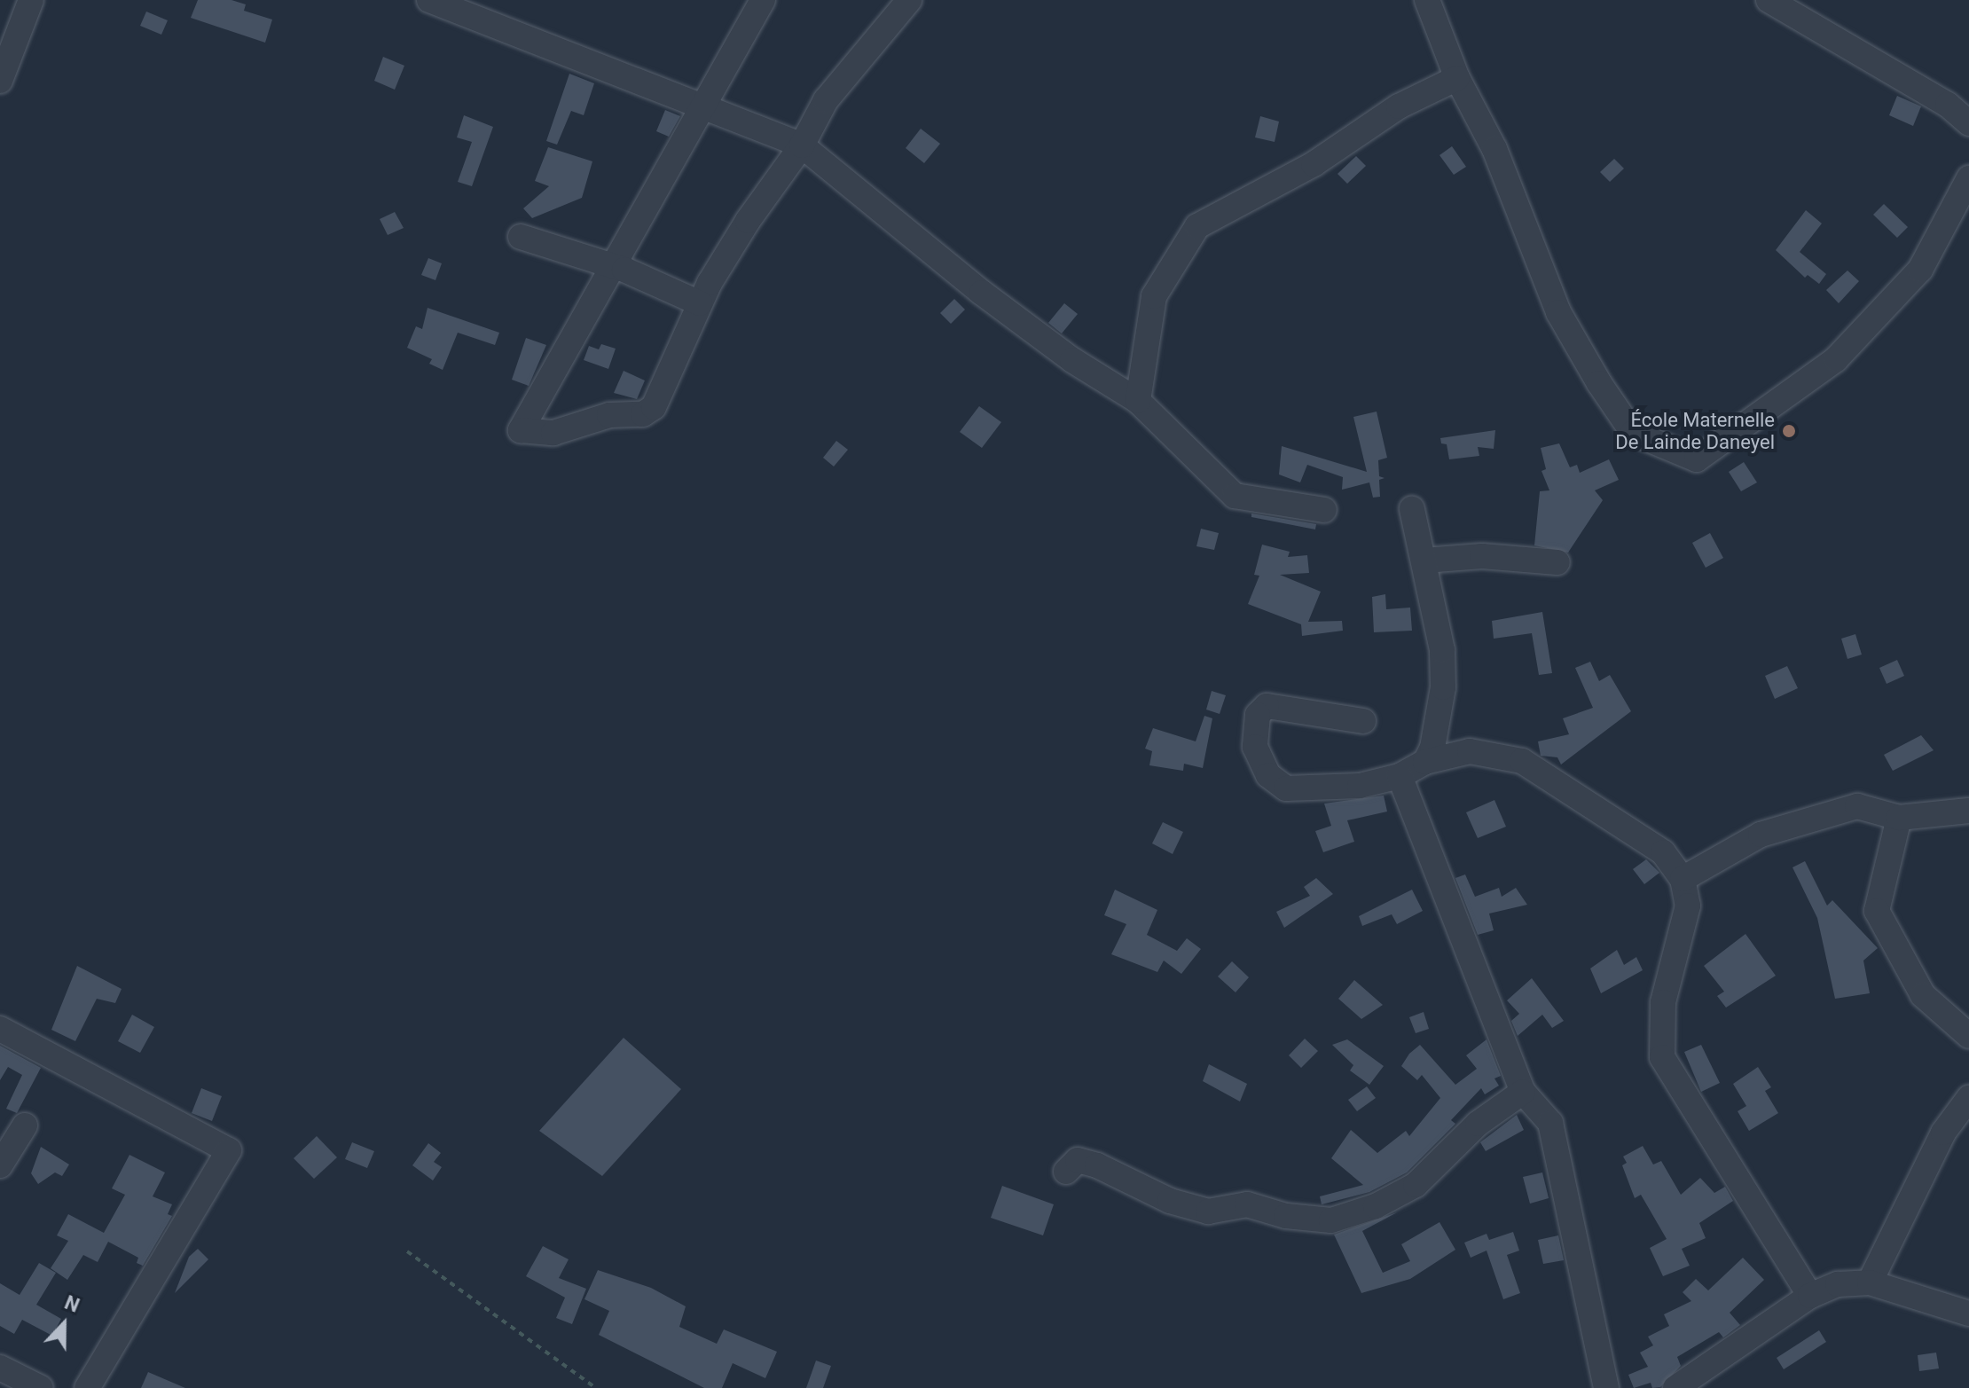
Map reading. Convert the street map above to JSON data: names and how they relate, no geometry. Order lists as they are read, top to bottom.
{
  "places": ["École Maternelle De Lainde Daneyel"],
  "north": "top"
}
